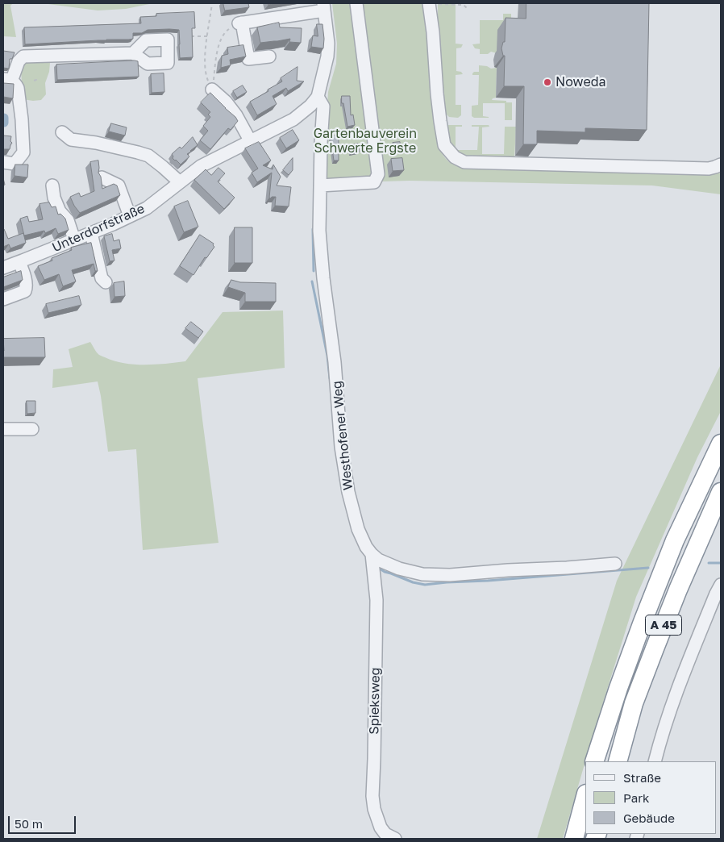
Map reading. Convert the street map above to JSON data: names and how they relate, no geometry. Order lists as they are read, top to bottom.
{
  "streets": {
    "highway": ["A 45"],
    "street": ["Unterdorfstraße", "Westhofener Weg", "Spieksweg"]
  },
  "crossings": [
    ["Unterdorfstraße", "Westhofener Weg"],
    ["Westhofener Weg", "Spieksweg"]
  ],
  "parks": ["Gartenbauverein Schwerte Ergste"],
  "places": ["Noweda"],
  "legend": ["Straße", "Park", "Gebäude"],
  "scale_bar": "50 m"
}
